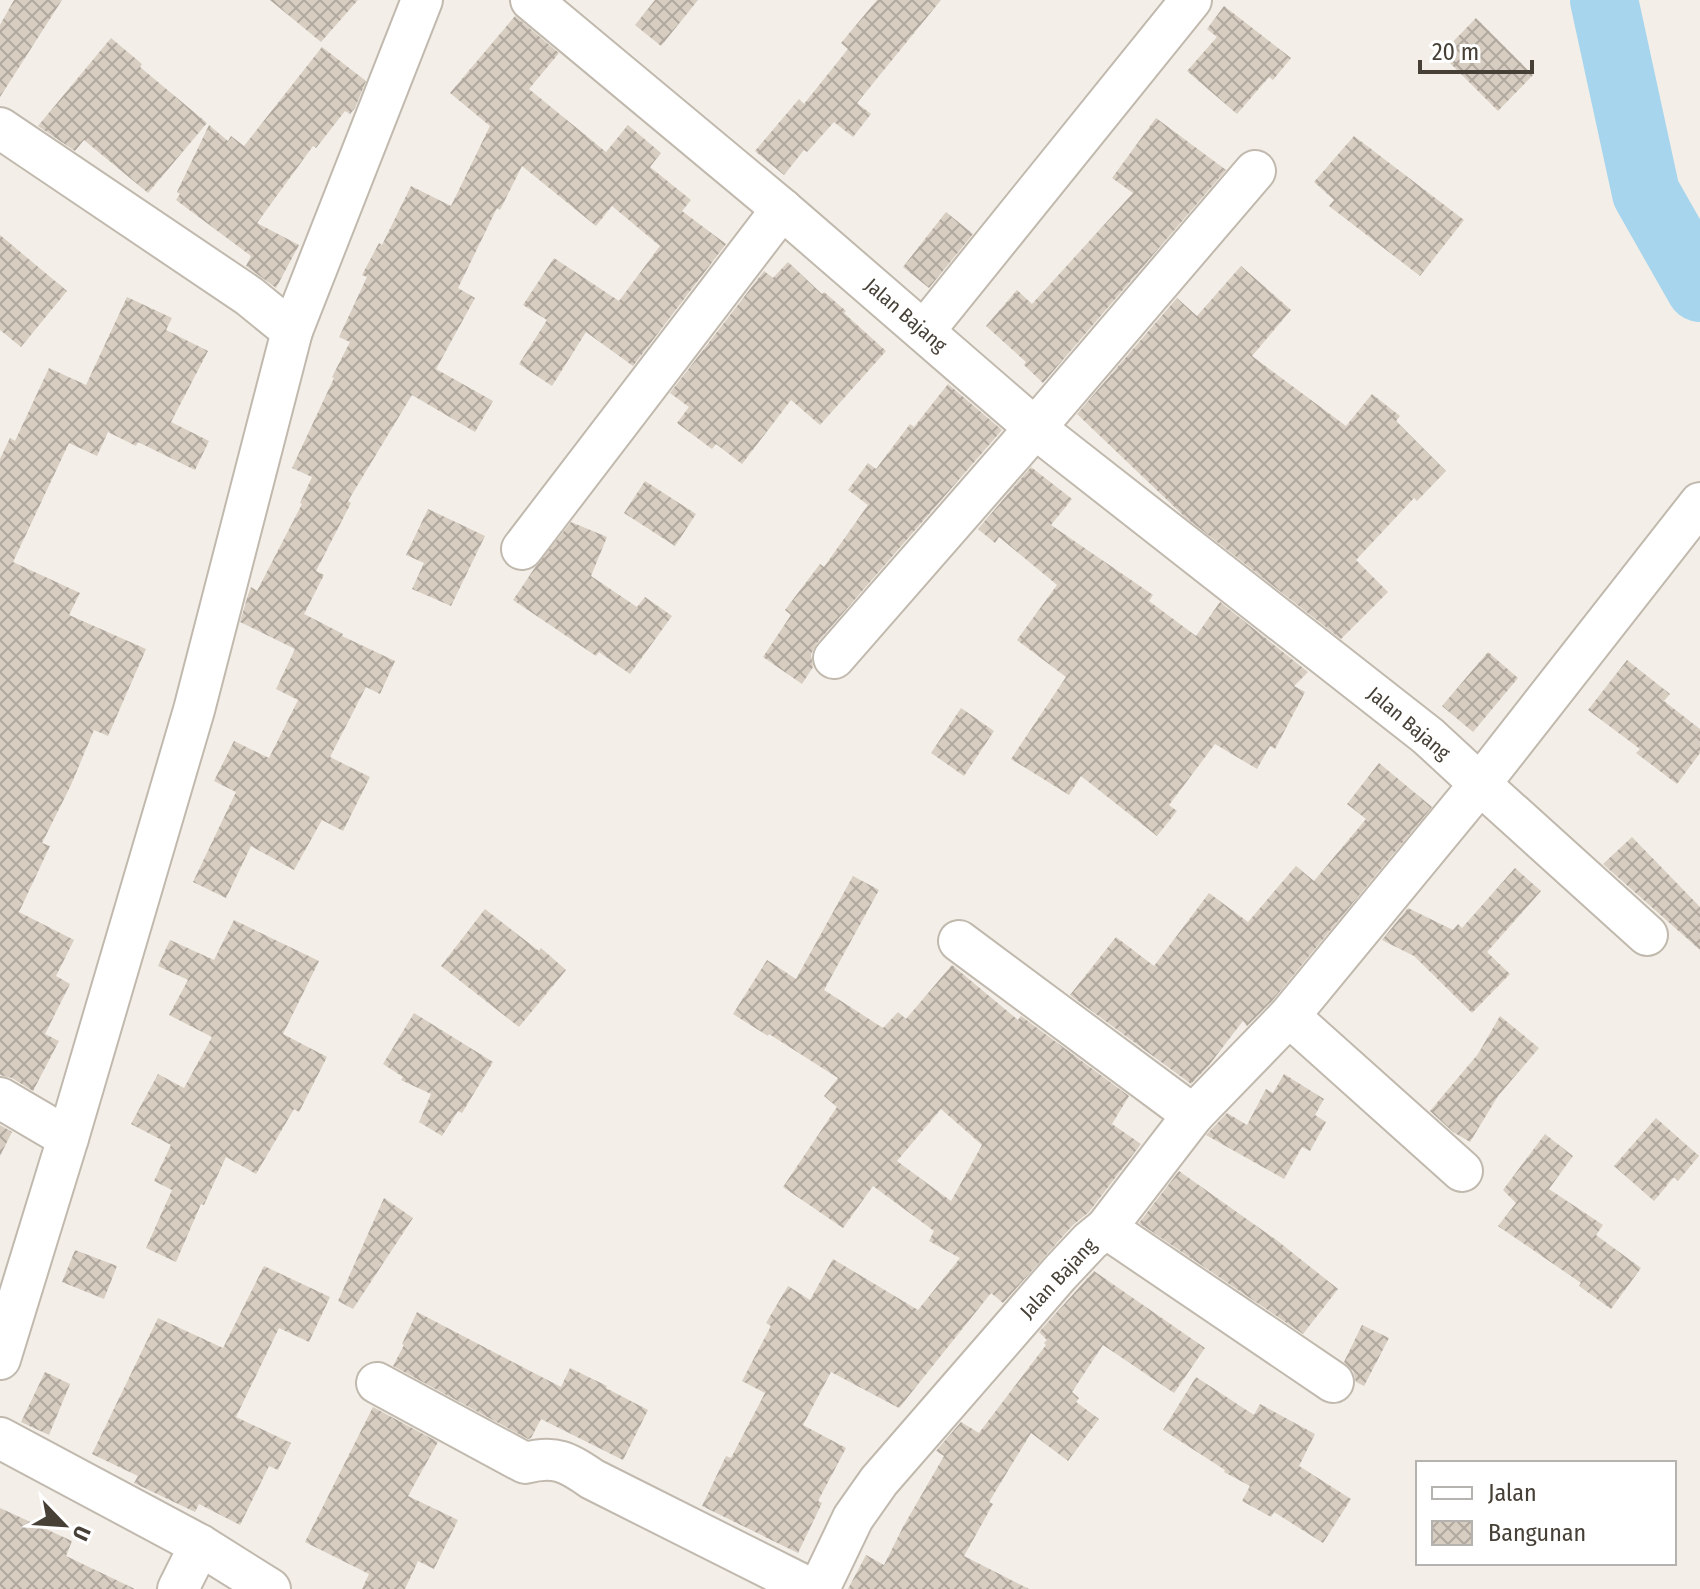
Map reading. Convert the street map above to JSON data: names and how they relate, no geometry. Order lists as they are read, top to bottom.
{
  "streets": {
    "street": ["Jalan Bajang"]
  },
  "legend": ["Jalan", "Bangunan"],
  "scale_bar": "20 m",
  "north": "bottom right"
}
